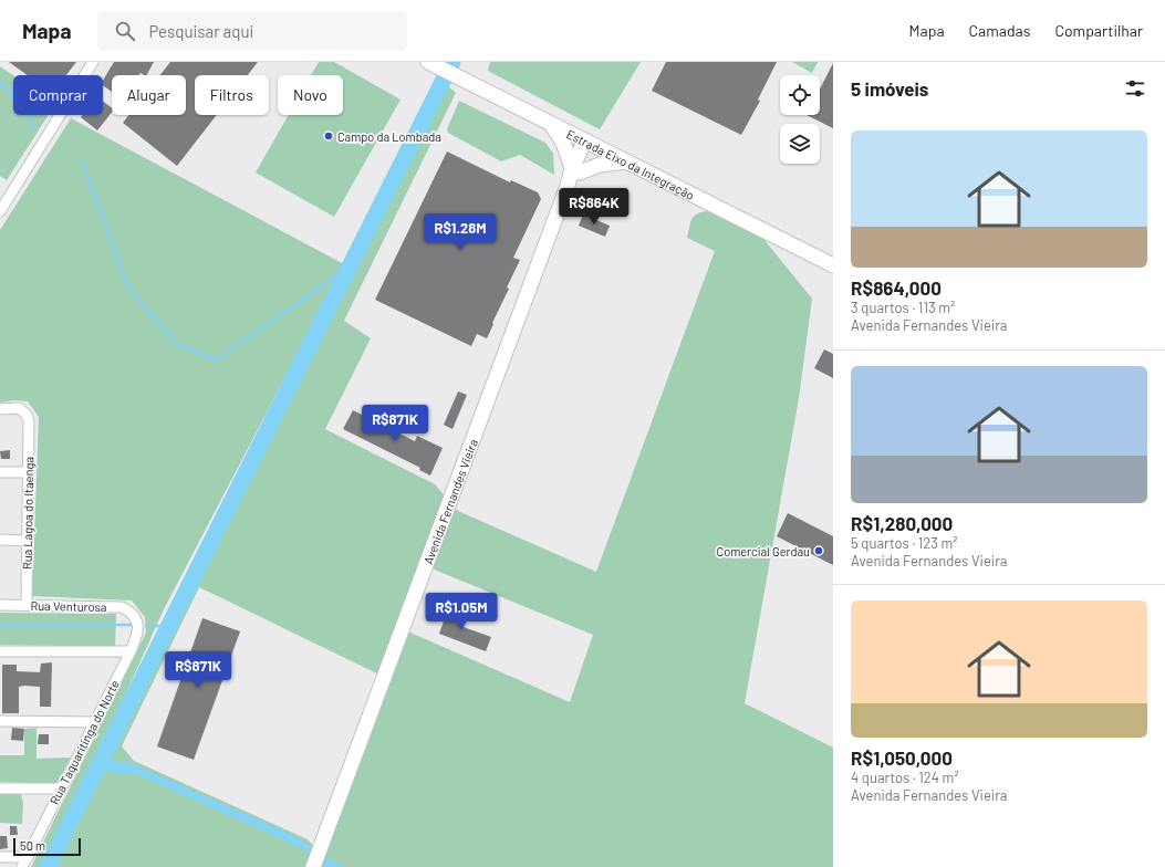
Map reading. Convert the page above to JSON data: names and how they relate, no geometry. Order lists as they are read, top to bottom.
{
  "streets": {
    "main road": ["Estrada Eixo da Integração", "Avenida Fernandes Vieira"],
    "street": ["Rua Lagoa do Itaenga", "Rua Venturosa", "Rua Taquaritinga do Norte"]
  },
  "crossings": [
    ["Estrada Eixo da Integração", "Avenida Fernandes Vieira"],
    ["Rua Lagoa do Itaenga", "Rua Venturosa"],
    ["Rua Venturosa", "Rua Taquaritinga do Norte"]
  ],
  "places": ["Campo da Lombada", "Comercial Gerdau"],
  "scale_bar": "50 m",
  "page": {
    "header": "Mapa",
    "search": "Pesquisar aqui",
    "nav": ["Mapa", "Camadas", "Compartilhar"],
    "heading": "5 imóveis",
    "chip": [
      "Comprar",
      "Alugar",
      "Filtros",
      "Novo"
    ],
    "list": [
      {
        "name": "R$864,000",
        "note": "3 quartos · 113 m² · Avenida Fernandes Vieira"
      },
      {
        "name": "R$1,280,000",
        "note": "5 quartos · 123 m² · Avenida Fernandes Vieira"
      },
      {
        "name": "R$1,050,000",
        "note": "4 quartos · 124 m² · Avenida Fernandes Vieira"
      }
    ],
    "price": [
      "R$864K",
      "R$1.28M",
      "R$871K",
      "R$1.05M",
      "R$871K"
    ],
    "scale": "50 m"
  }
}
